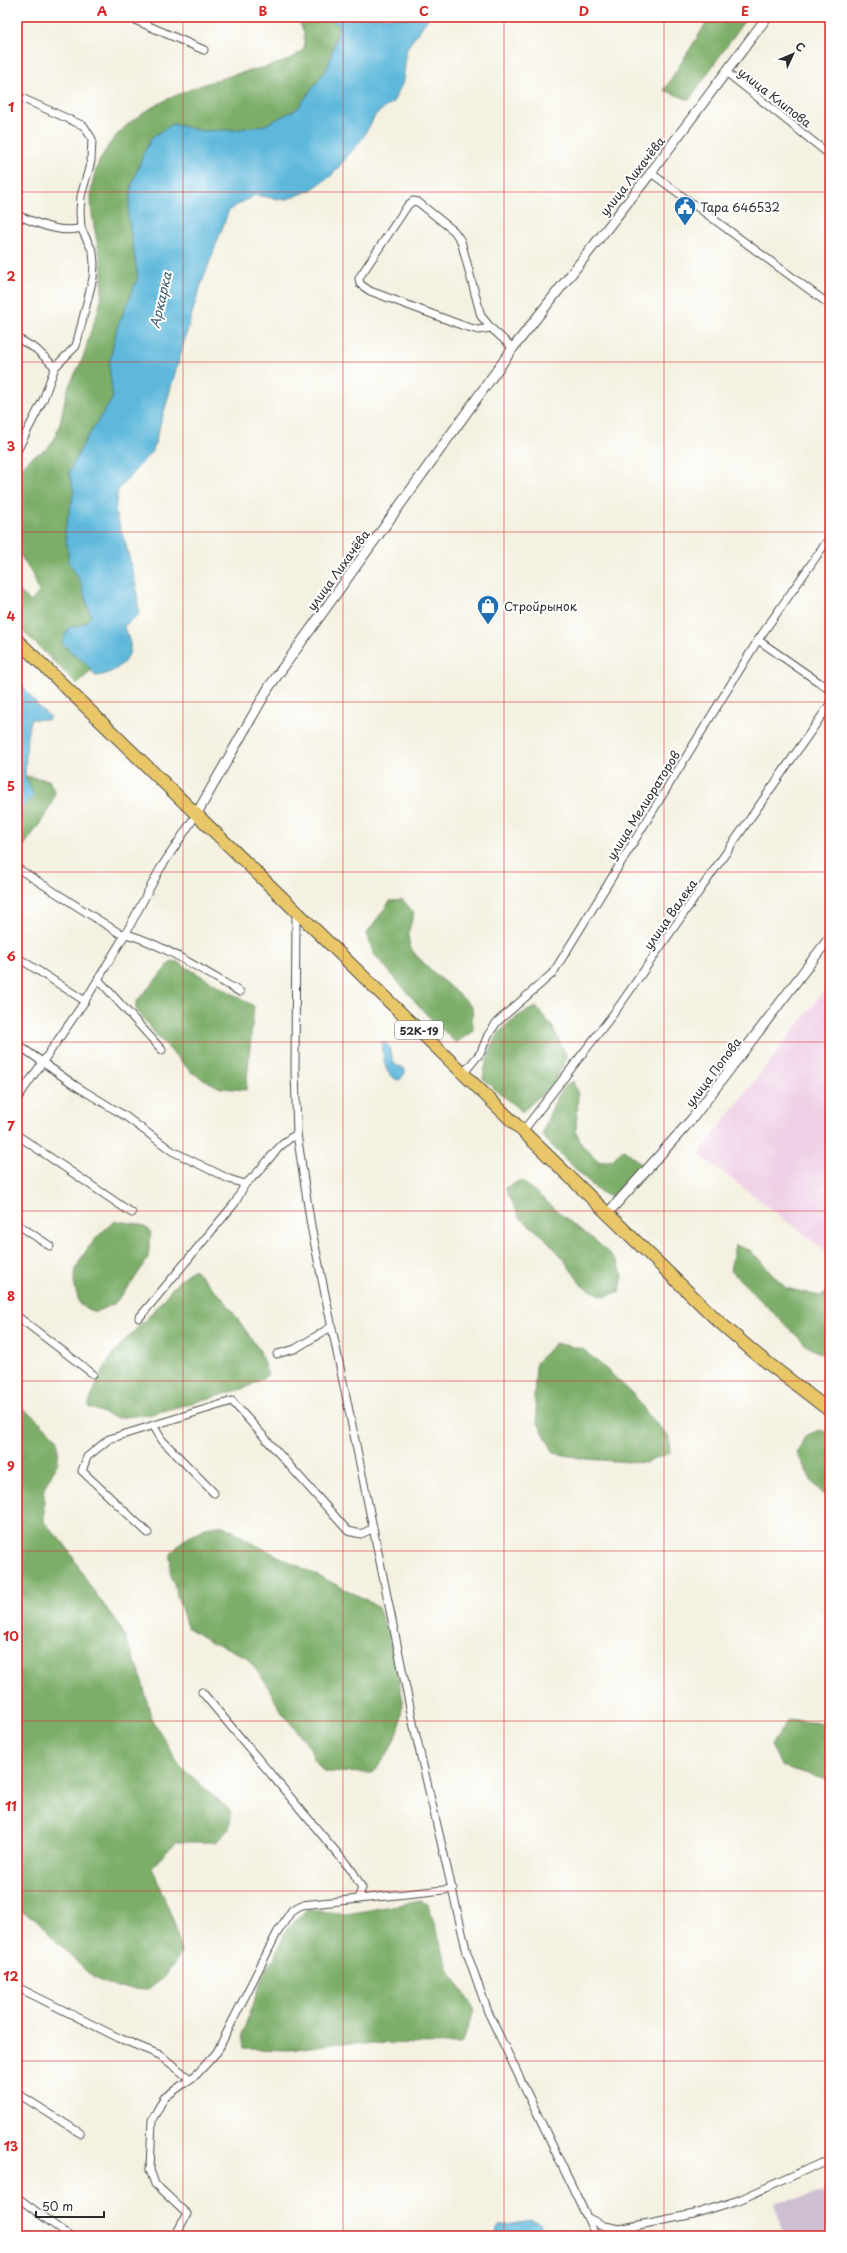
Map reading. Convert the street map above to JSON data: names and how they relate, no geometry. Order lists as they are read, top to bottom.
{
  "streets": {
    "main road": ["52К-19"],
    "street": [
      "улица Клипова",
      "улица Лихачёва",
      "улица Мелиораторов",
      "улица Валека",
      "улица Попова"
    ]
  },
  "crossings": [
    ["улица Клипова", "улица Лихачёва"],
    ["улица Лихачёва", "52К-19"],
    ["улица Мелиораторов", "52К-19"],
    ["улица Валека", "52К-19"],
    ["52К-19", "улица Попова"]
  ],
  "water": ["Аркарка"],
  "places": {
    "public building": ["Тара 646532"],
    "shop": ["Стройрынок"]
  },
  "scale_bar": "50 m",
  "north": "top right",
  "grid": {
    "columns": [
      "A",
      "B",
      "C",
      "D",
      "E"
    ],
    "rows": [
      "1",
      "2",
      "3",
      "4",
      "5",
      "6",
      "7",
      "8",
      "9",
      "10",
      "11",
      "12",
      "13"
    ]
  }
}
